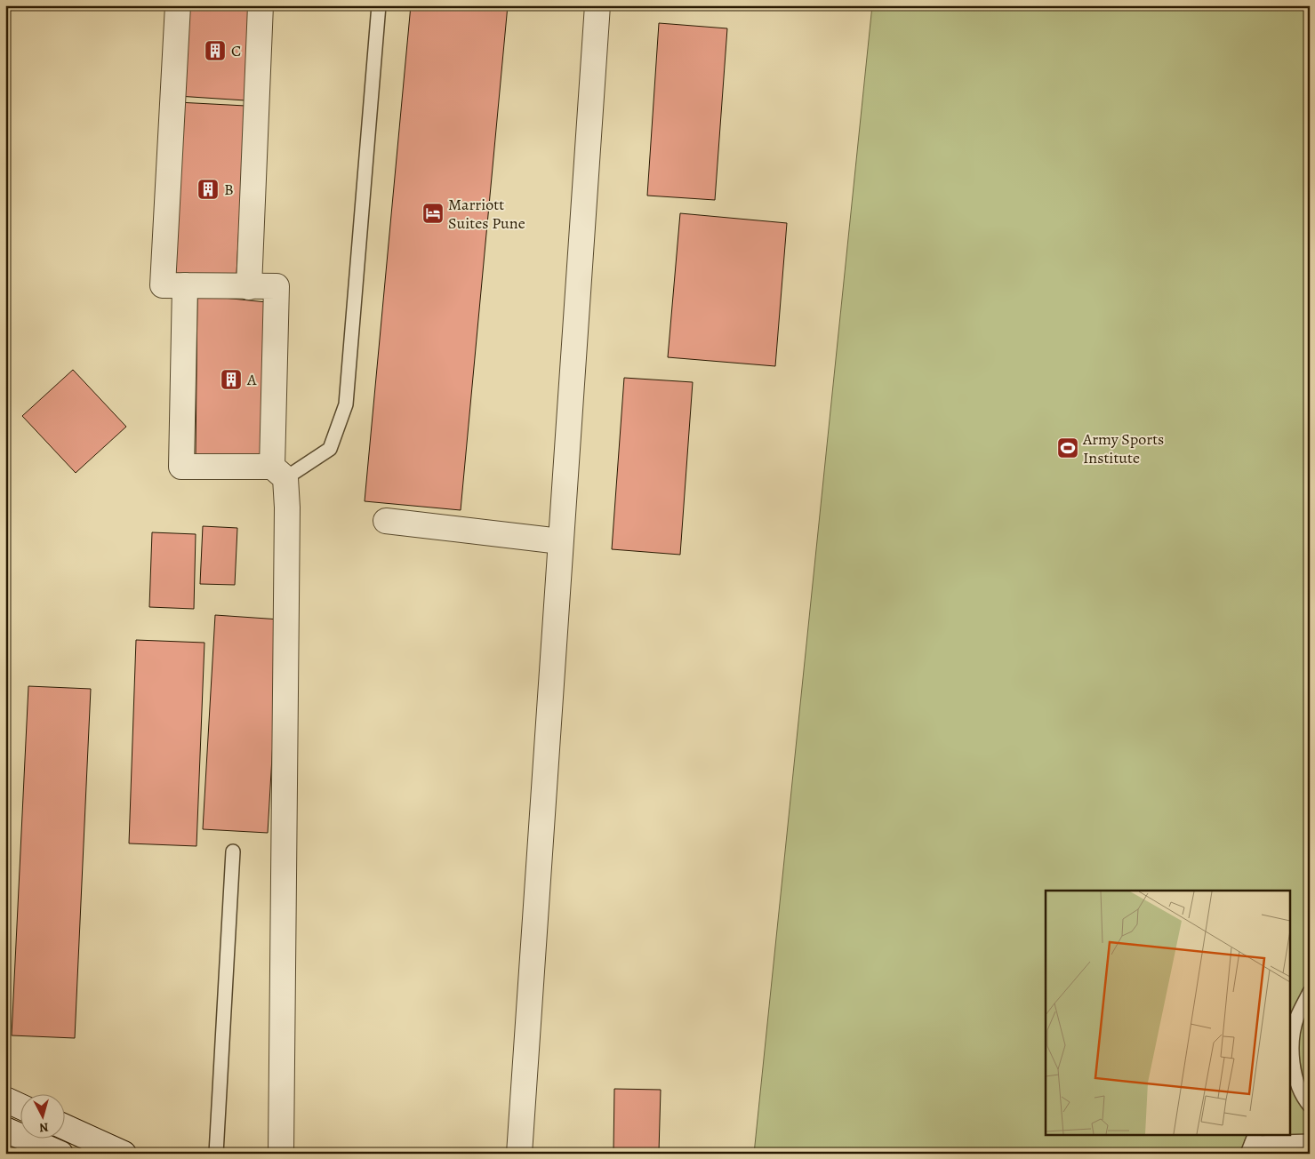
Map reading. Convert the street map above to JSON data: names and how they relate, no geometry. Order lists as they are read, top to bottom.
{
  "places": {
    "building": ["C", "B", "A"],
    "hotel": ["Marriott Suites Pune"],
    "sports": ["Army Sports Institute"]
  },
  "north": "bottom"
}
